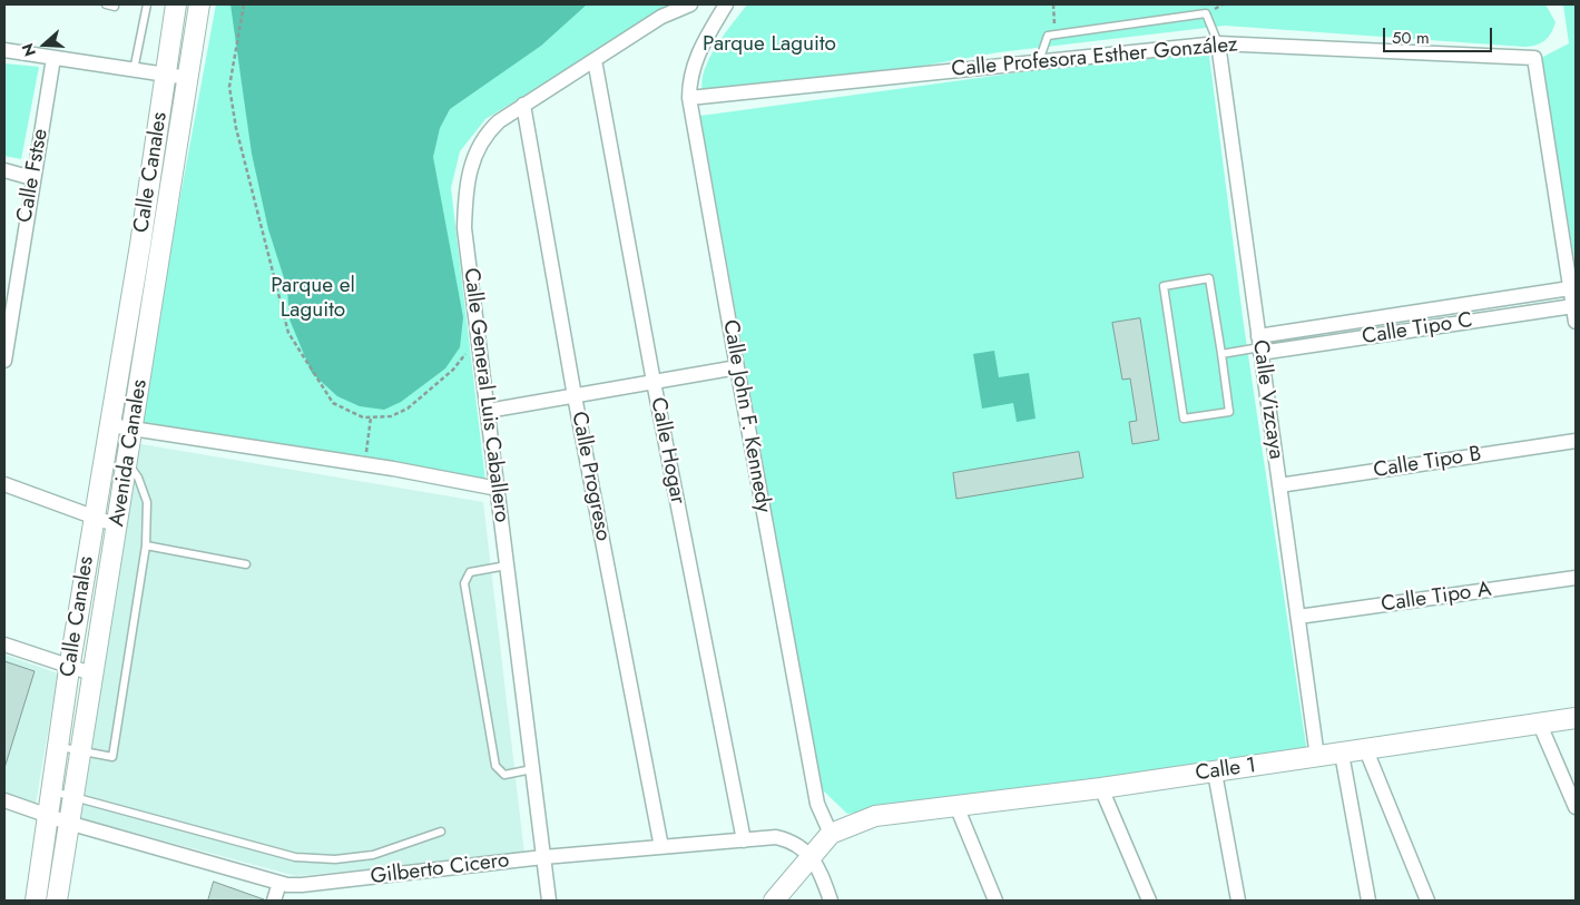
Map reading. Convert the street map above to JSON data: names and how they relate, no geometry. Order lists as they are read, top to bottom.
{
  "streets": {
    "main road": ["Calle Canales", "Avenida Canales", "Calle 1"],
    "street": [
      "Calle Profesora Esther González",
      "Calle Fstse",
      "Calle Tipo C",
      "Calle General Luis Caballero",
      "Calle Vizcaya",
      "Calle John F. Kennedy",
      "Calle Hogar",
      "Calle Tipo B",
      "Calle Progreso",
      "Calle Tipo A",
      "Gilberto Cicero"
    ]
  },
  "crossings": [
    ["Calle Profesora Esther González", "Calle Tipo C"],
    ["Calle Profesora Esther González", "Calle Vizcaya"],
    ["Calle Profesora Esther González", "Calle John F. Kennedy"],
    ["Calle Canales", "Gilberto Cicero"],
    ["Calle Tipo C", "Calle Vizcaya"],
    ["Calle General Luis Caballero", "Calle Hogar"],
    ["Calle General Luis Caballero", "Calle Progreso"],
    ["Calle General Luis Caballero", "Gilberto Cicero"],
    ["Calle Vizcaya", "Calle Tipo B"],
    ["Calle Vizcaya", "Calle Tipo A"],
    ["Calle Vizcaya", "Calle 1"],
    ["Calle John F. Kennedy", "Calle 1"],
    ["Calle Hogar", "Gilberto Cicero"],
    ["Avenida Canales", "Gilberto Cicero"],
    ["Calle Progreso", "Gilberto Cicero"]
  ],
  "parks": ["Parque Laguito", "Parque el Laguito"],
  "scale_bar": "50 m",
  "north": "left"
}
